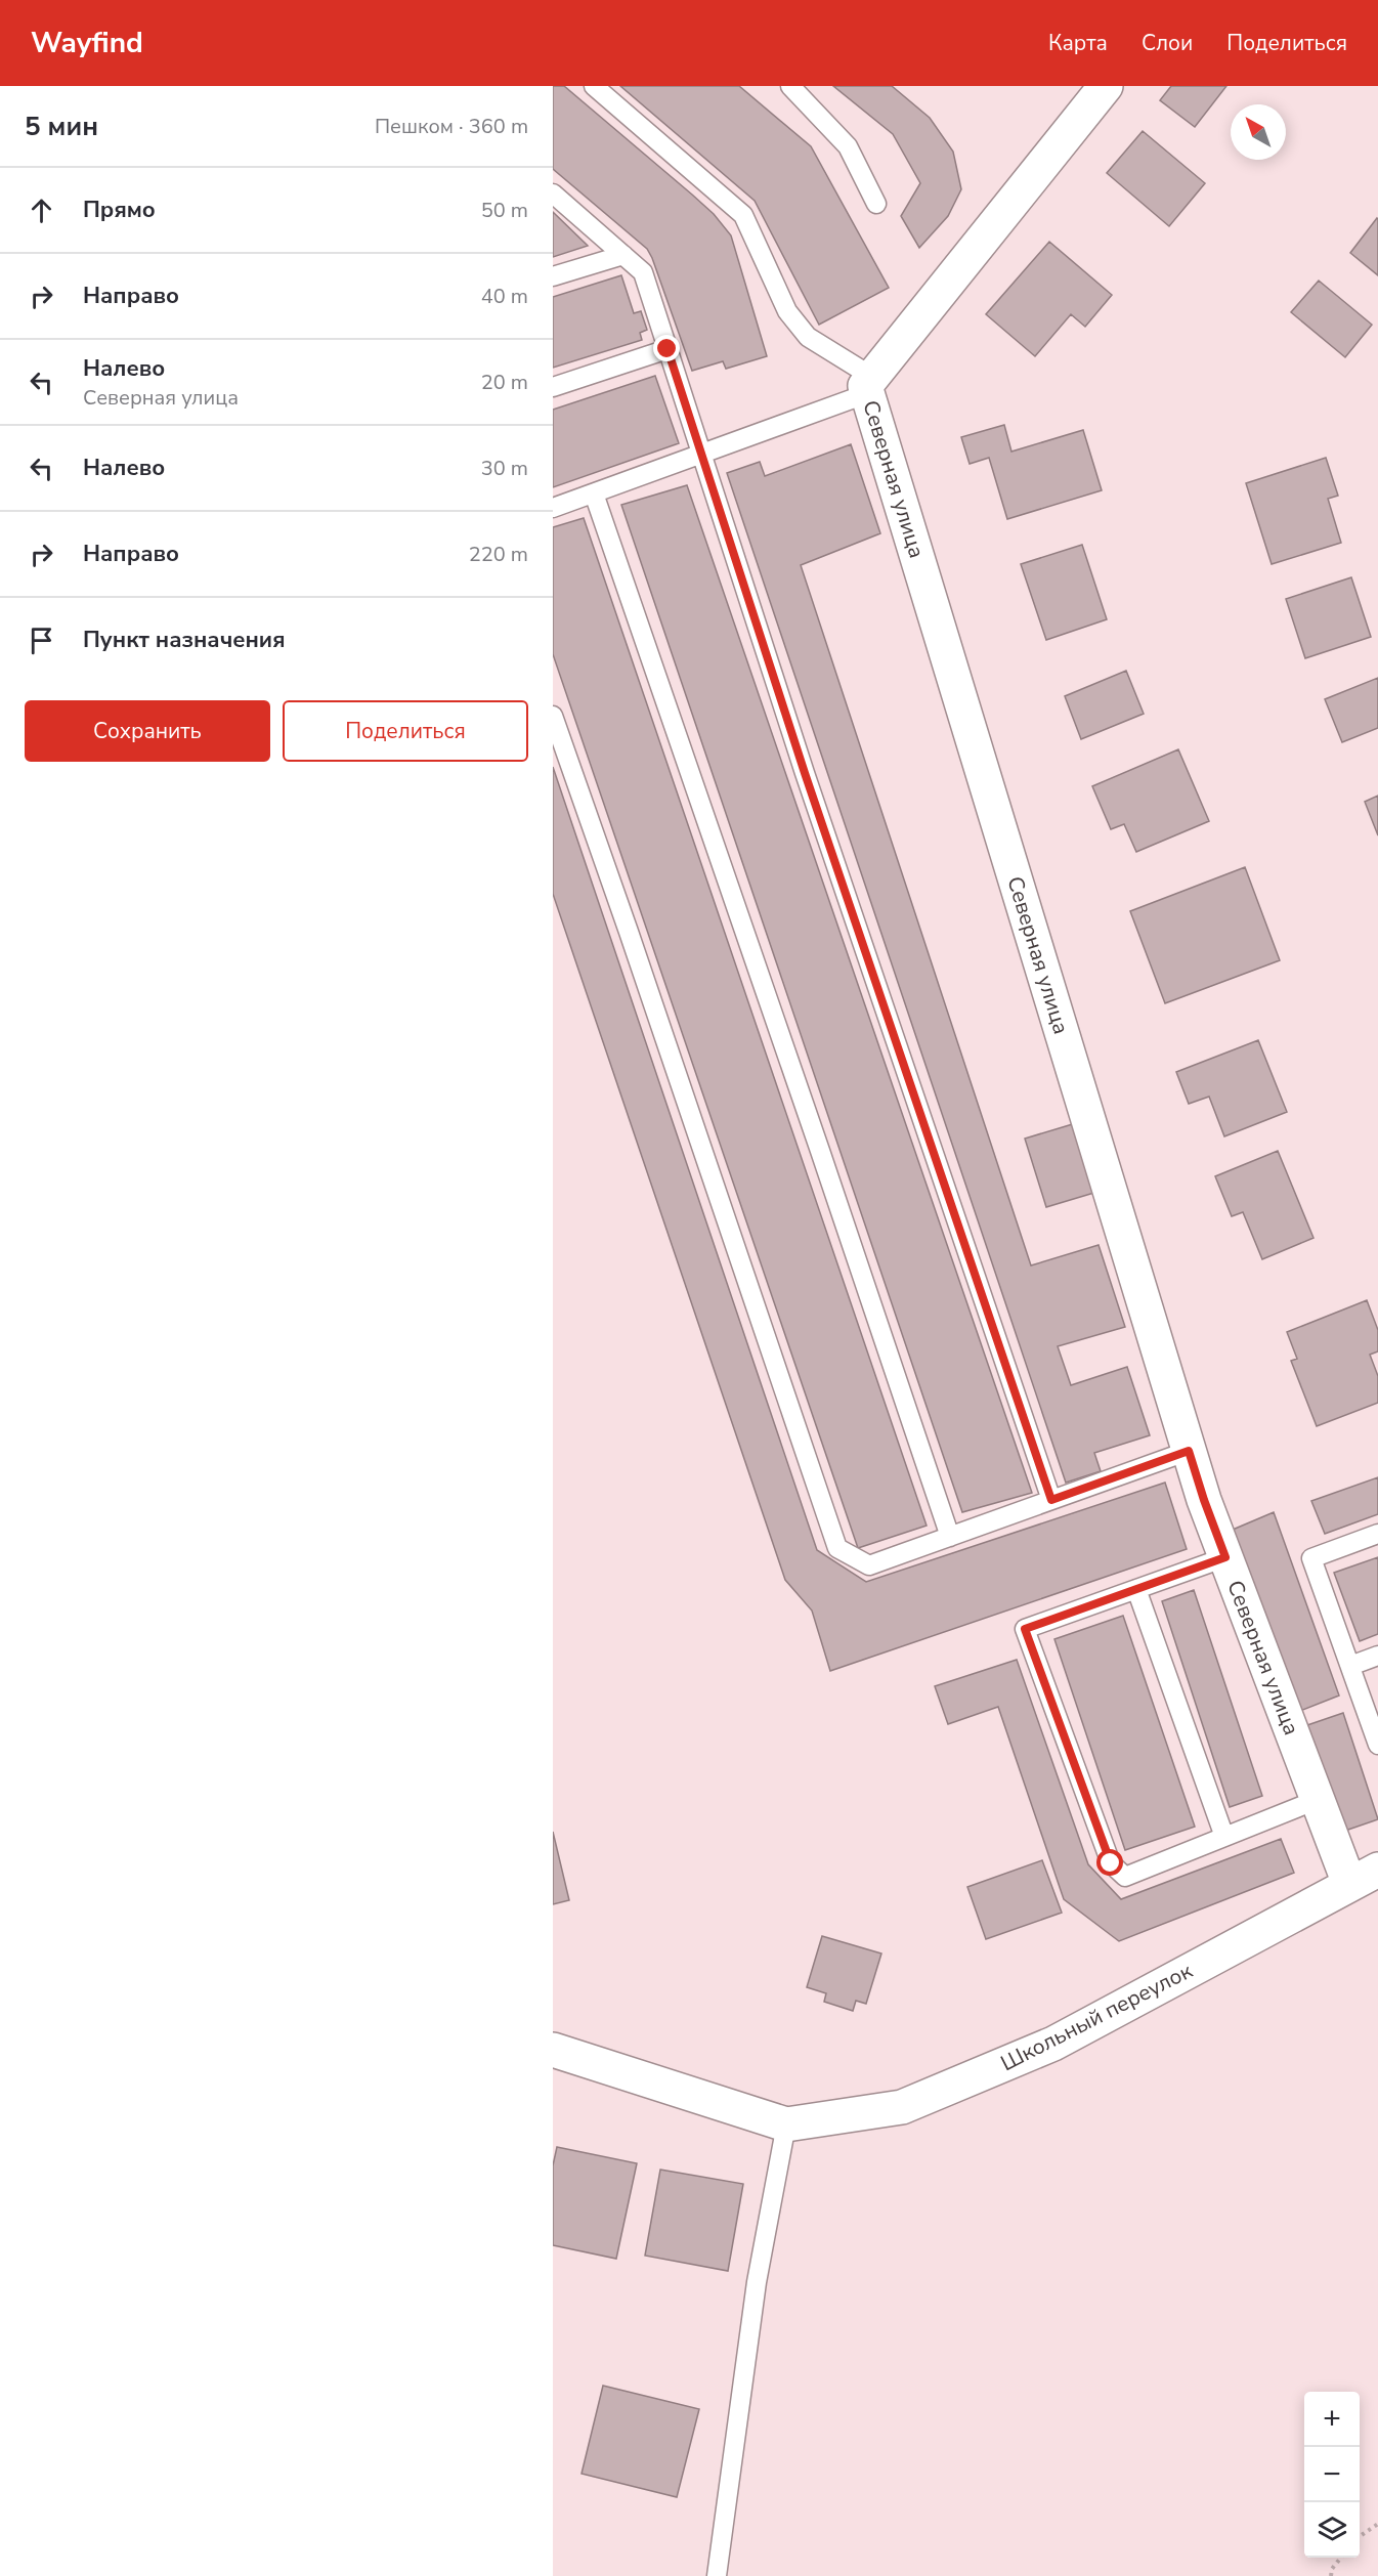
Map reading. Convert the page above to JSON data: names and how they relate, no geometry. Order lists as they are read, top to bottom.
{
  "streets": {
    "street": ["Северная улица", "Школьный переулок"]
  },
  "crossings": [
    ["Северная улица", "Школьный переулок"]
  ],
  "north": "top left",
  "page": {
    "header": "Wayfind",
    "nav": ["Карта", "Слои", "Поделиться"],
    "heading": ["5 мин", "Пешком · 360 m"],
    "list": [
      ["Прямо", "50 m"],
      ["Направо", "40 m"],
      ["Налево", "Северная улица", "20 m"],
      ["Налево", "30 m"],
      ["Направо", "220 m"],
      "Пункт назначения"
    ],
    "buttons": ["Сохранить", "Поделиться"],
    "map_buttons": ["+", "−"]
  }
}
